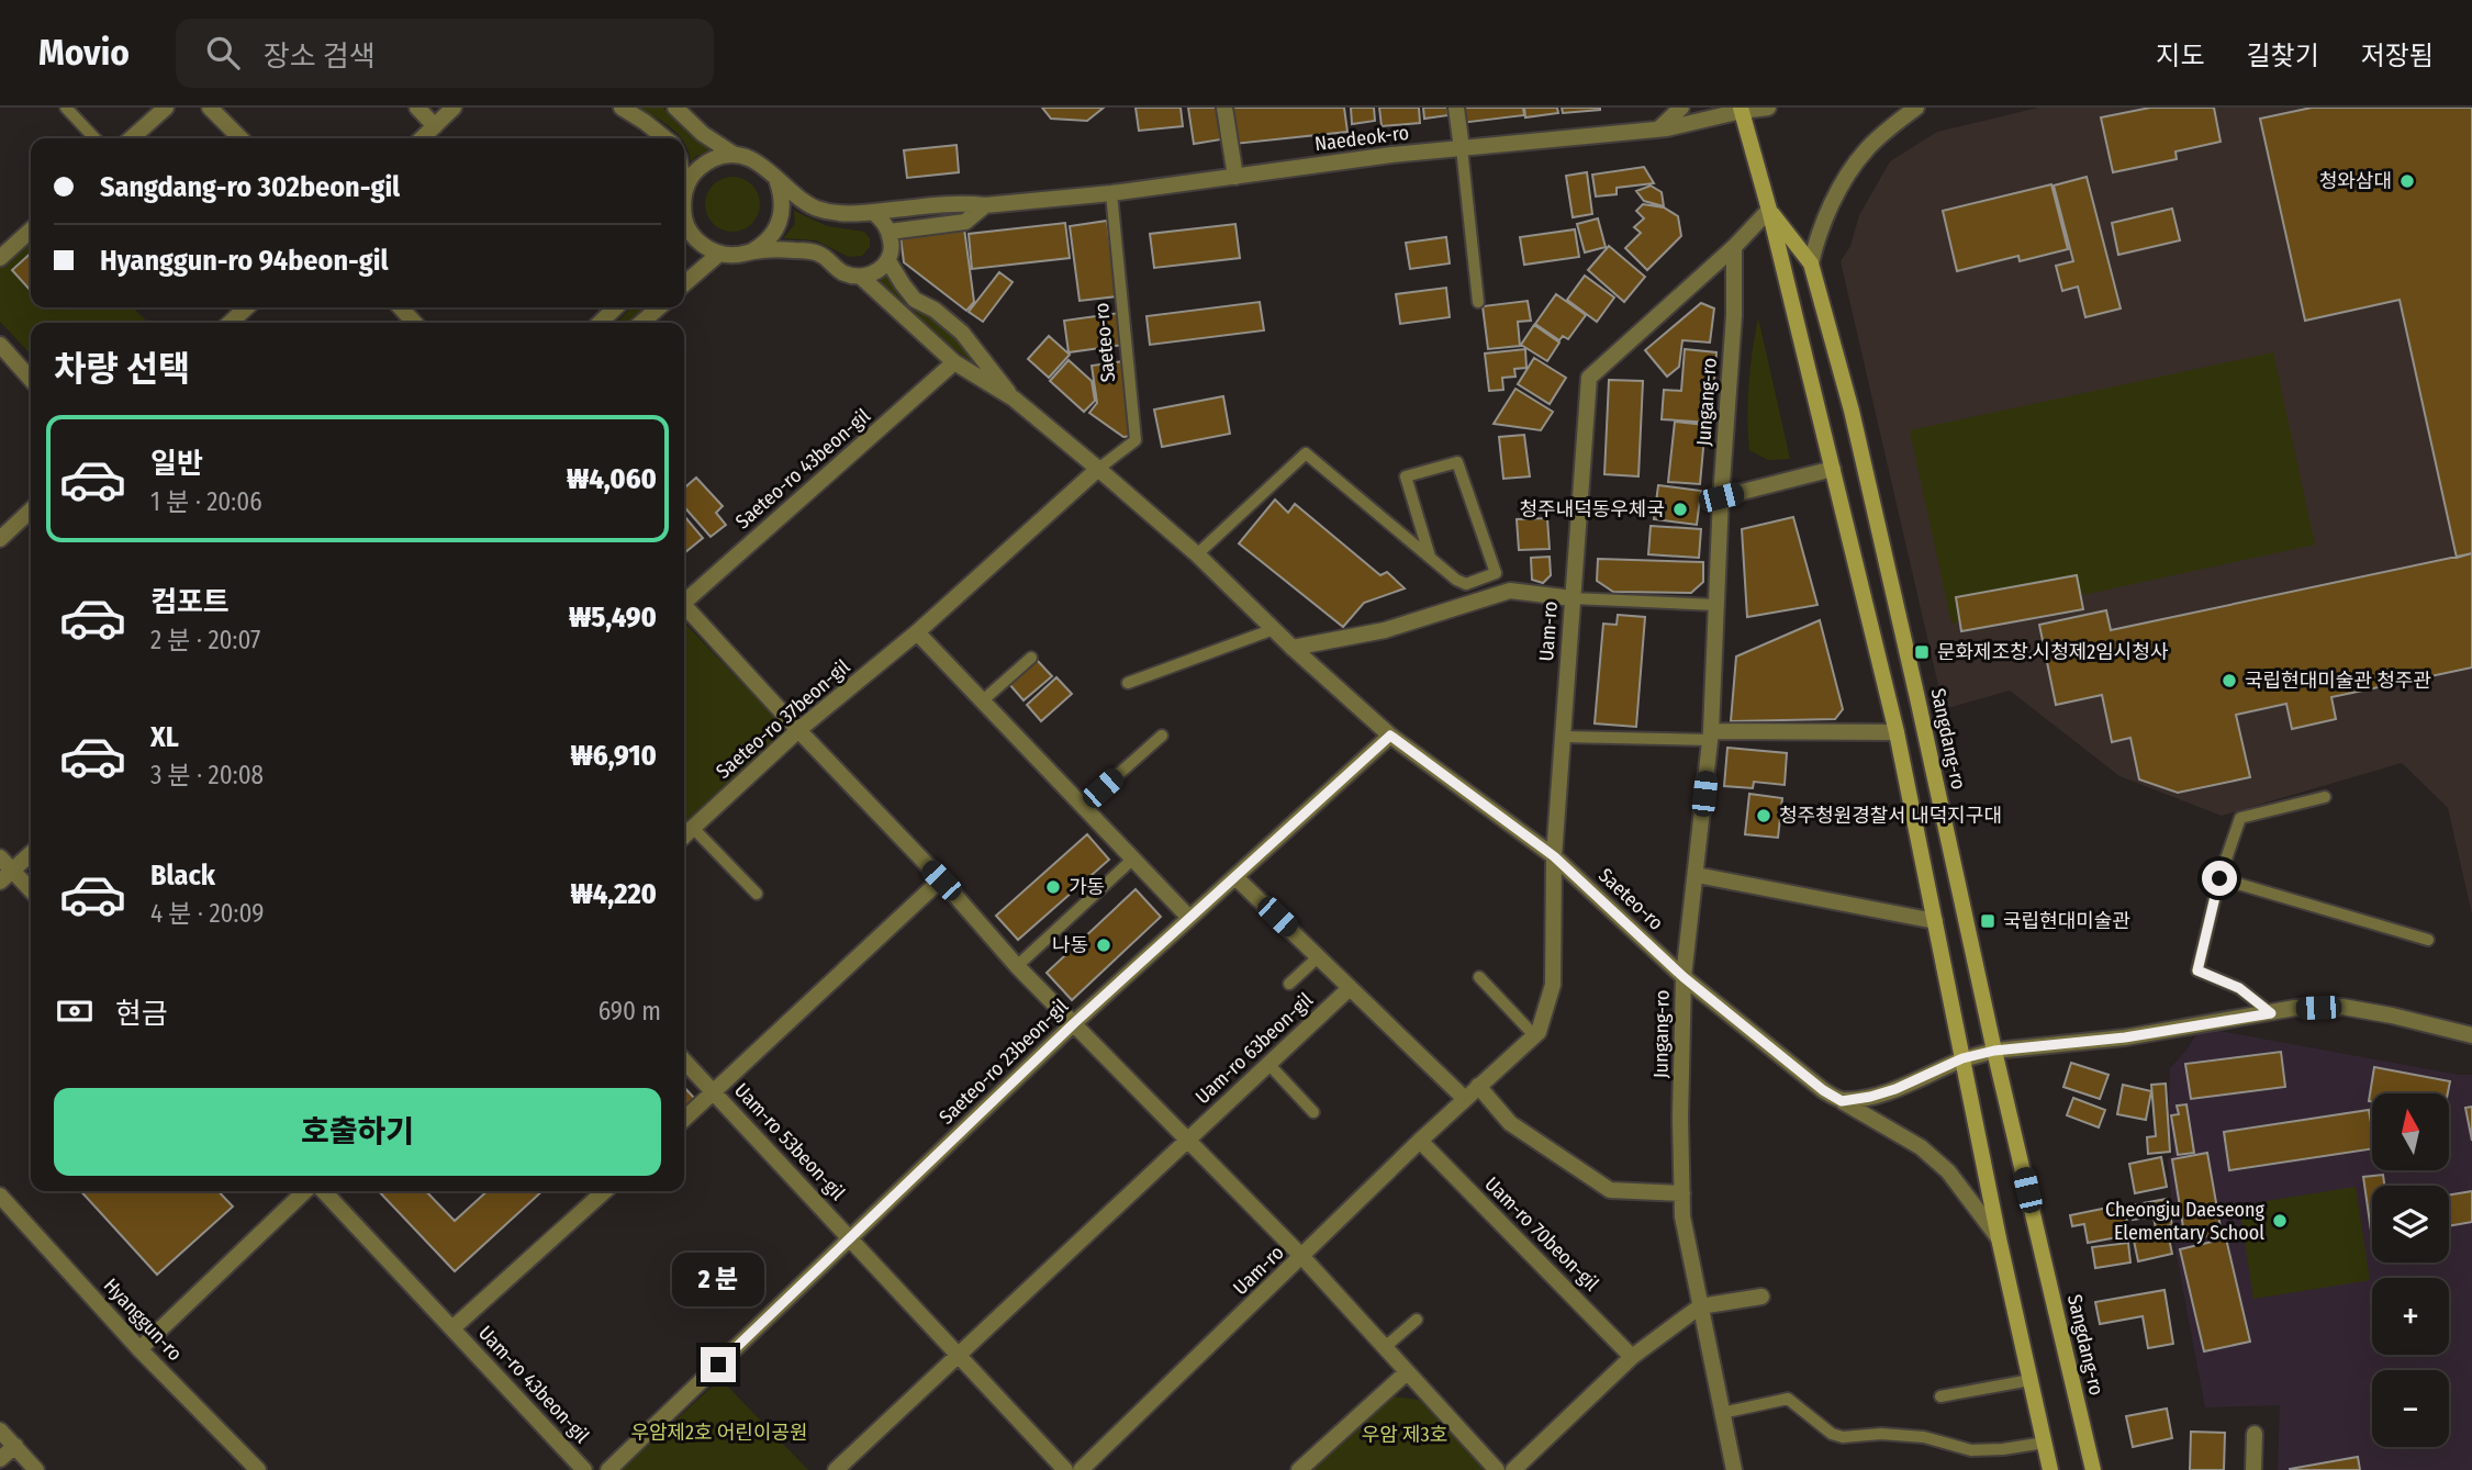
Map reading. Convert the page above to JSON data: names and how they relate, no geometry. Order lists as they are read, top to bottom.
{
  "streets": {
    "main road": ["Sangdang-ro"],
    "street": [
      "Naedeok-ro",
      "Saeteo-ro",
      "Jungang-ro",
      "Saeteo-ro 43beon-gil",
      "Uam-ro",
      "Saeteo-ro 37beon-gil",
      "Uam-ro 63beon-gil",
      "Saeteo-ro 23beon-gil",
      "Uam-ro 53beon-gil",
      "Uam-ro 70beon-gil",
      "Hyanggun-ro",
      "Uam-ro 43beon-gil"
    ]
  },
  "crossings": [
    ["Naedeok-ro", "Saeteo-ro"],
    ["Naedeok-ro", "Sangdang-ro"],
    ["Saeteo-ro", "Jungang-ro"],
    ["Saeteo-ro", "Uam-ro"],
    ["Saeteo-ro", "Saeteo-ro 37beon-gil"],
    ["Saeteo-ro", "Sangdang-ro"],
    ["Saeteo-ro", "Saeteo-ro 23beon-gil"],
    ["Jungang-ro", "Uam-ro"],
    ["Uam-ro", "Sangdang-ro"],
    ["Uam-ro", "Uam-ro 70beon-gil"],
    ["Uam-ro 63beon-gil", "Uam-ro 53beon-gil"],
    ["Saeteo-ro 23beon-gil", "Uam-ro 53beon-gil"]
  ],
  "parks": ["우암제2호 어린이공원", "우암 제3호"],
  "places": {
    "other": [
      "청와삼대",
      "청주내덕동우체국",
      "국립현대미술관 청주관",
      "청주청원경찰서 내덕지구대",
      "가동",
      "나동",
      "Cheongju Daeseong Elementary School"
    ],
    "transit": ["문화제조창.시청제2임시청사", "국립현대미술관"]
  },
  "north": "top",
  "page": {
    "header": "Movio",
    "search": "장소 검색",
    "nav": ["지도", "길찾기", "저장됨"],
    "banner": ["Sangdang-ro 302beon-gil", "Hyanggun-ro 94beon-gil"],
    "heading": "차량 선택",
    "list": [
      {
        "name": "일반",
        "note": "1 분 · 20:06",
        "value": "₩4,060"
      },
      {
        "name": "컴포트",
        "note": "2 분 · 20:07",
        "value": "₩5,490"
      },
      {
        "name": "XL",
        "note": "3 분 · 20:08",
        "value": "₩6,910"
      },
      {
        "name": "Black",
        "note": "4 분 · 20:09",
        "value": "₩4,220"
      }
    ],
    "pay": ["현금", "690 m"],
    "buttons": "호출하기",
    "map_buttons": ["+", "−"],
    "bubble": "2 분"
  }
}
